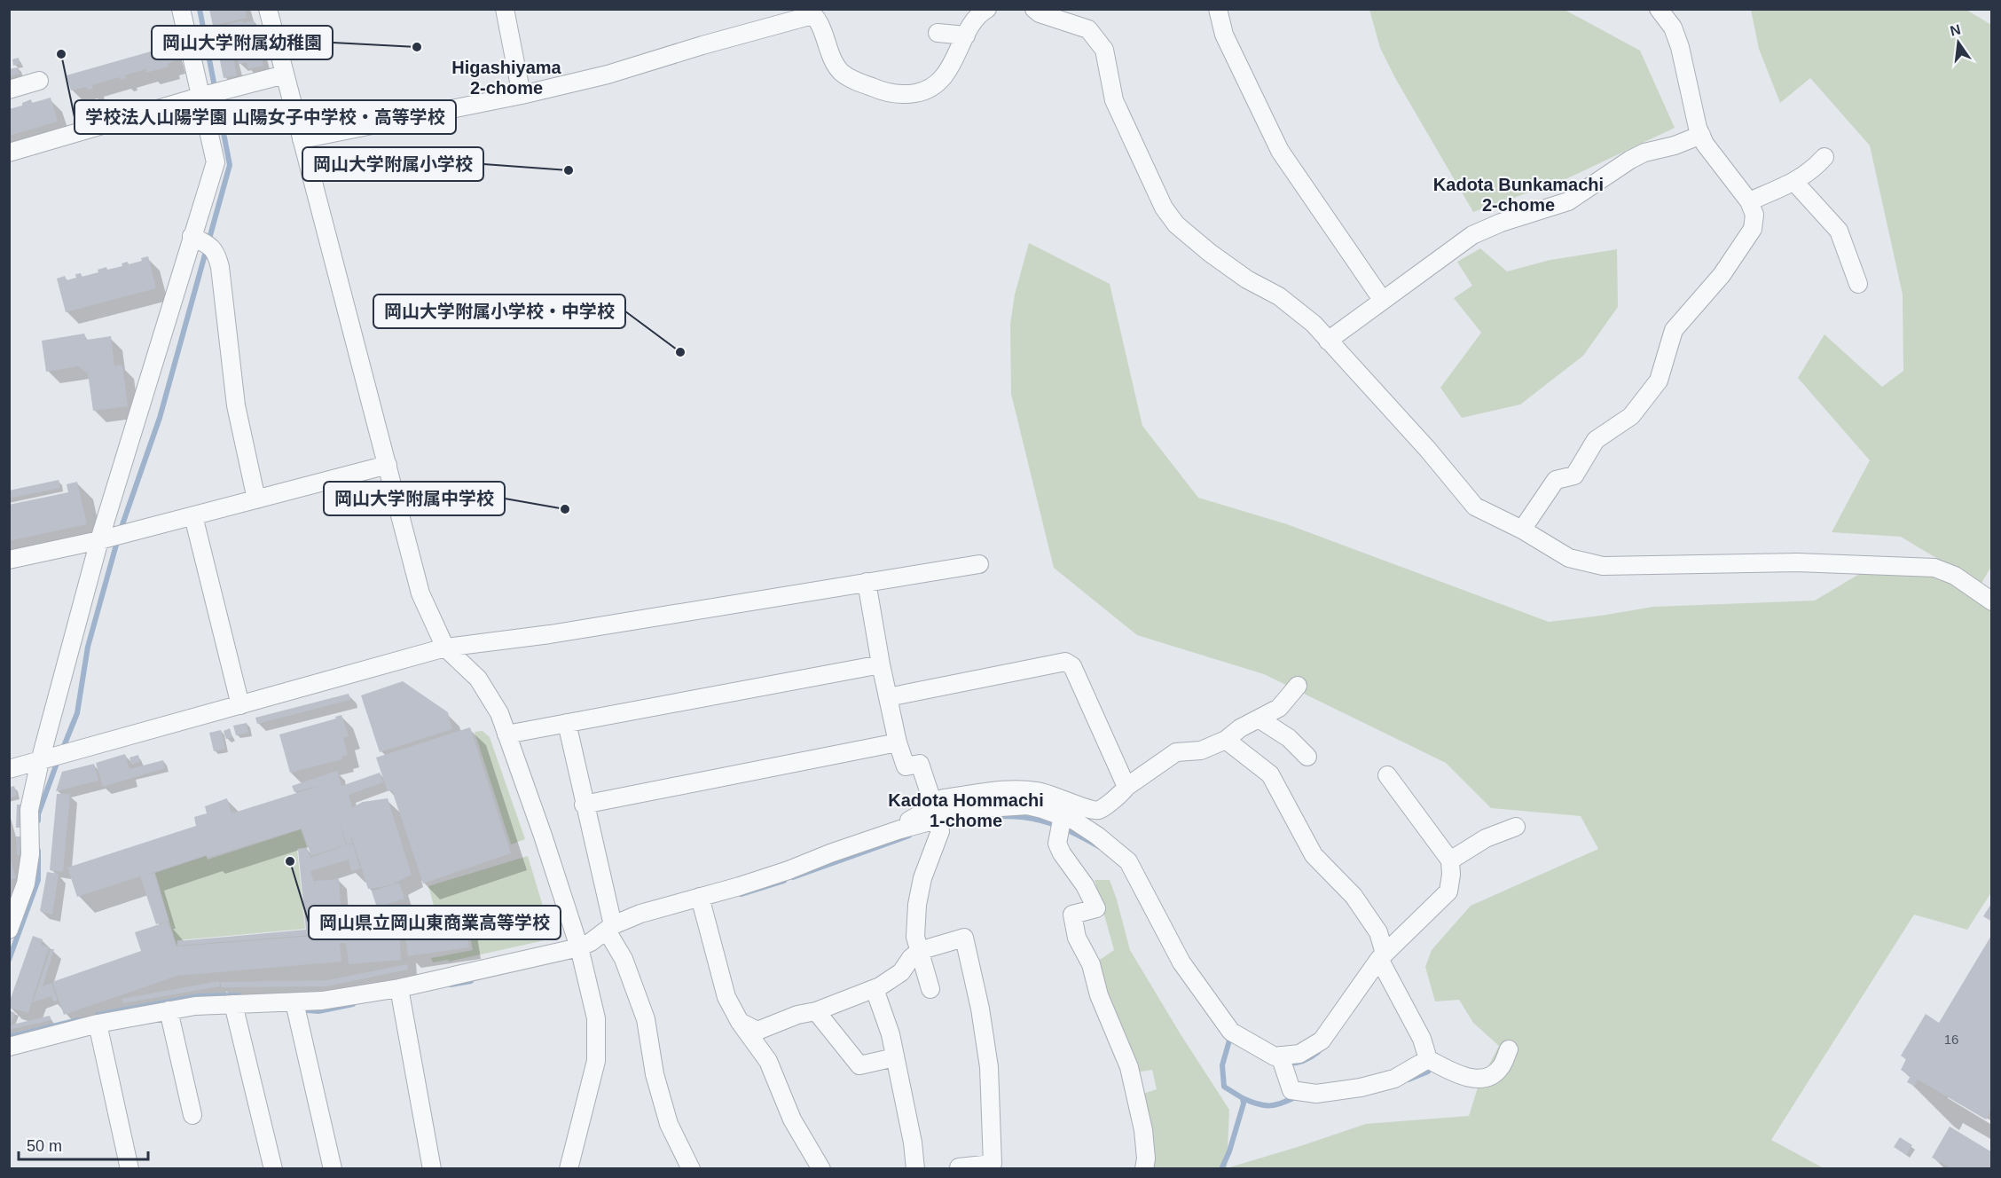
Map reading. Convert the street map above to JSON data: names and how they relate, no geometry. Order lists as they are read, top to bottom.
{
  "districts": ["Higashiyama 2-chome", "Kadota Bunkamachi 2-chome", "Kadota Hommachi 1-chome"],
  "places": [
    "岡山大学附属幼稚園",
    "学校法人山陽学園 山陽女子中学校・高等学校",
    "岡山大学附属小学校",
    "岡山大学附属小学校・中学校",
    "岡山大学附属中学校",
    "岡山県立岡山東商業高等学校"
  ],
  "house_numbers": ["16"],
  "scale_bar": "50 m",
  "north": "top"
}
